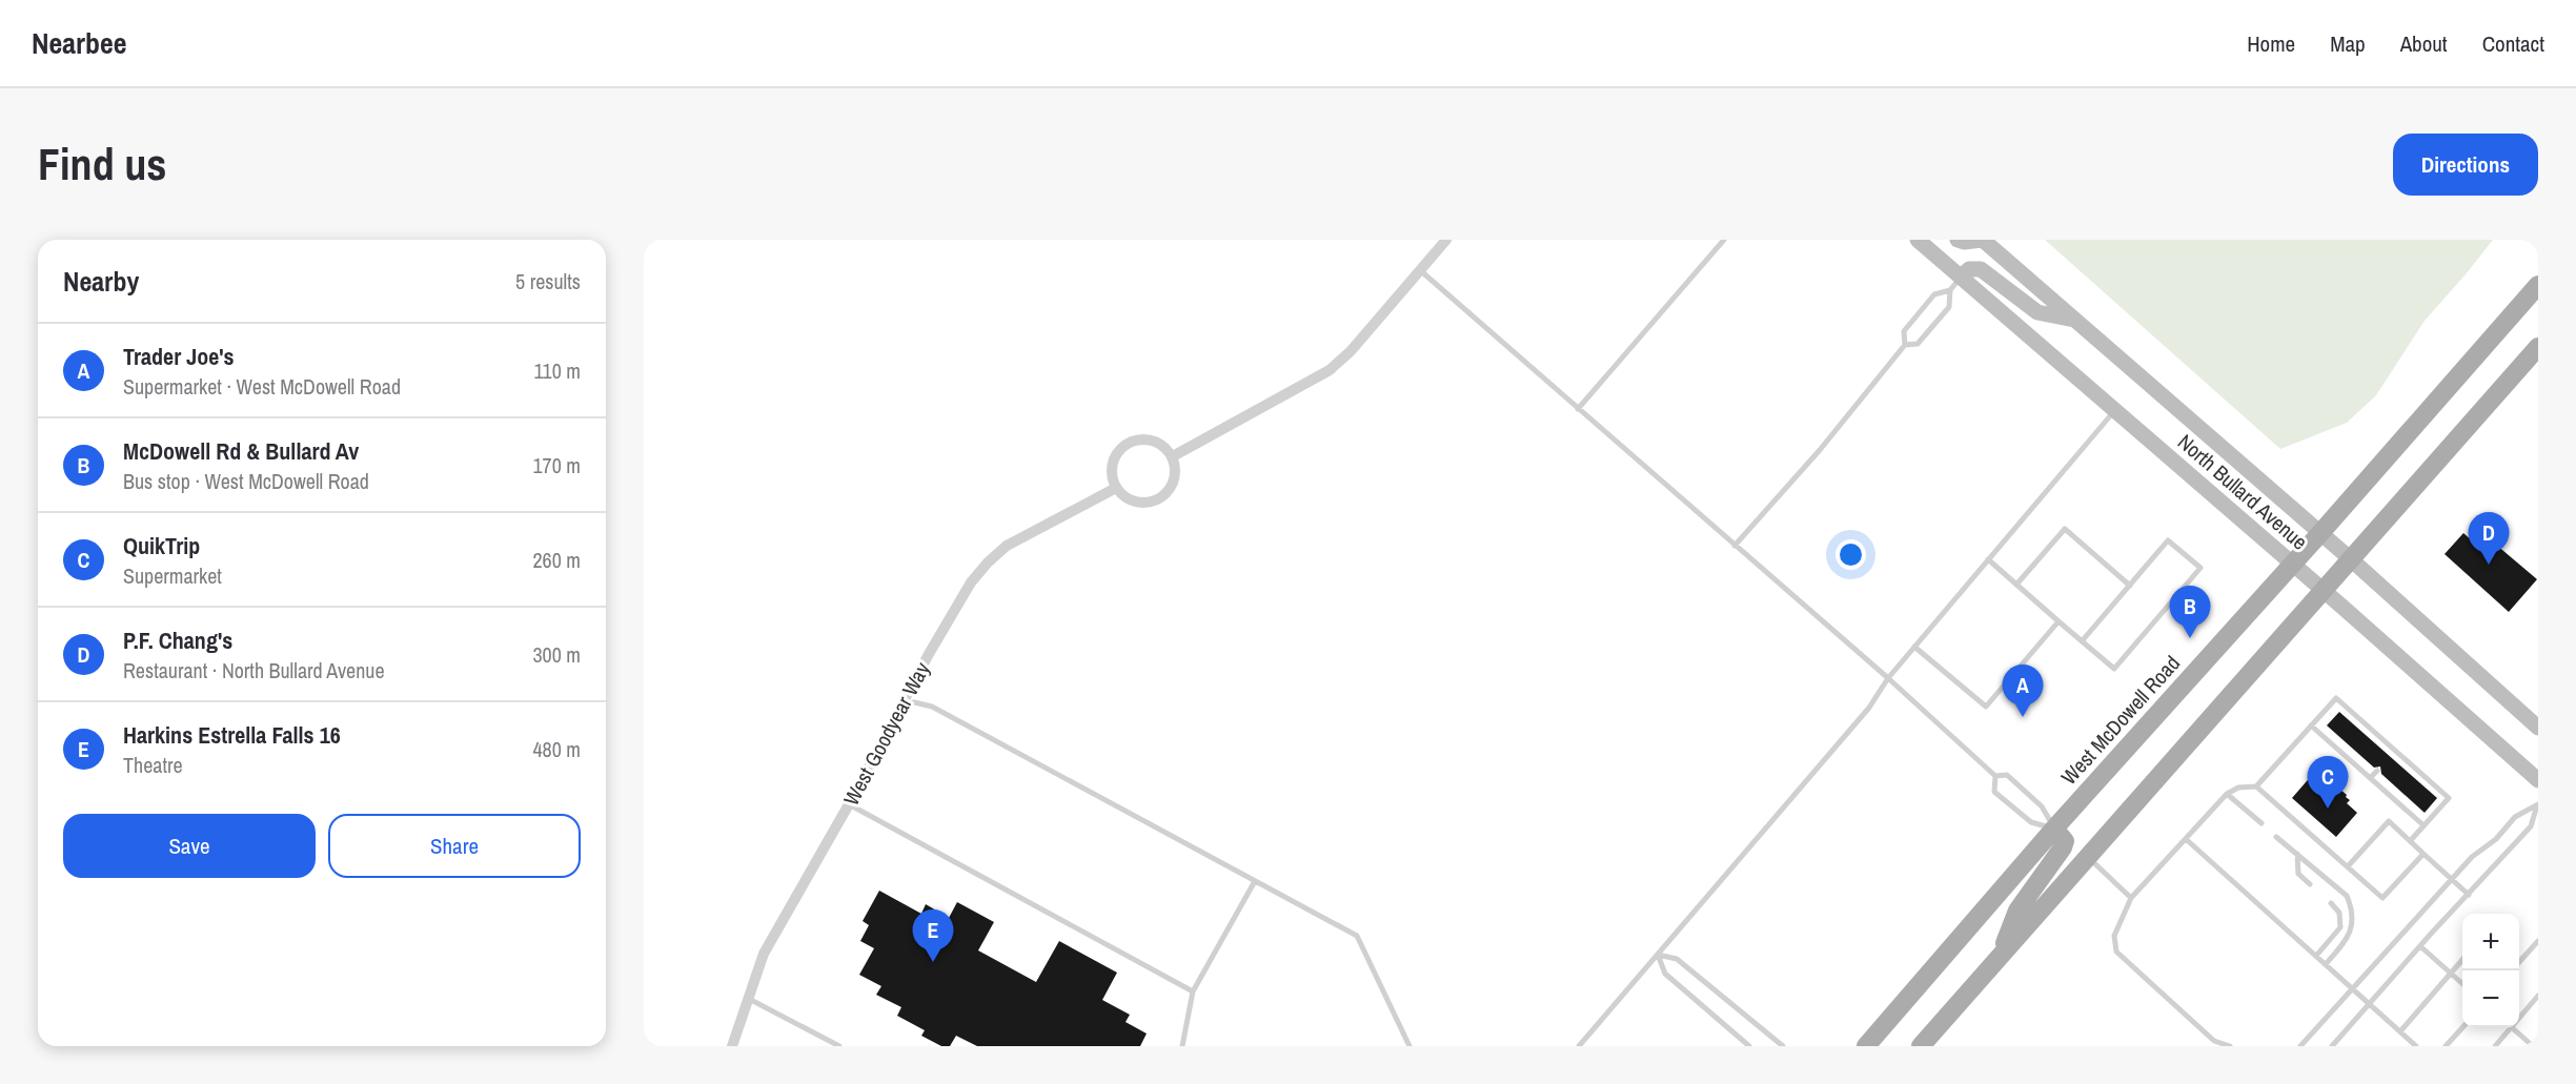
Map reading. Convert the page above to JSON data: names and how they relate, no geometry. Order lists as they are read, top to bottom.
{
  "streets": {
    "main road": ["North Bullard Avenue", "West McDowell Road"],
    "street": ["West Goodyear Way"]
  },
  "crossings": [
    ["North Bullard Avenue", "West McDowell Road"]
  ],
  "page": {
    "header": "Nearbee",
    "nav": [
      "Home",
      "Map",
      "About",
      "Contact"
    ],
    "buttons": [
      "Directions",
      ["Save", "Share"]
    ],
    "title": "Find us",
    "heading": ["Nearby", "5 results"],
    "list": [
      {
        "mark": "A",
        "name": "Trader Joe's",
        "note": "Supermarket · West McDowell Road",
        "value": "110 m"
      },
      {
        "mark": "B",
        "name": "McDowell Rd & Bullard Av",
        "note": "Bus stop · West McDowell Road",
        "value": "170 m"
      },
      {
        "mark": "C",
        "name": "QuikTrip",
        "note": "Supermarket",
        "value": "260 m"
      },
      {
        "mark": "D",
        "name": "P.F. Chang's",
        "note": "Restaurant · North Bullard Avenue",
        "value": "300 m"
      },
      {
        "mark": "E",
        "name": "Harkins Estrella Falls 16",
        "note": "Theatre",
        "value": "480 m"
      }
    ],
    "pins": [
      "D",
      "B",
      "A",
      "C",
      "E"
    ],
    "map_buttons": ["+", "−"]
  }
}
